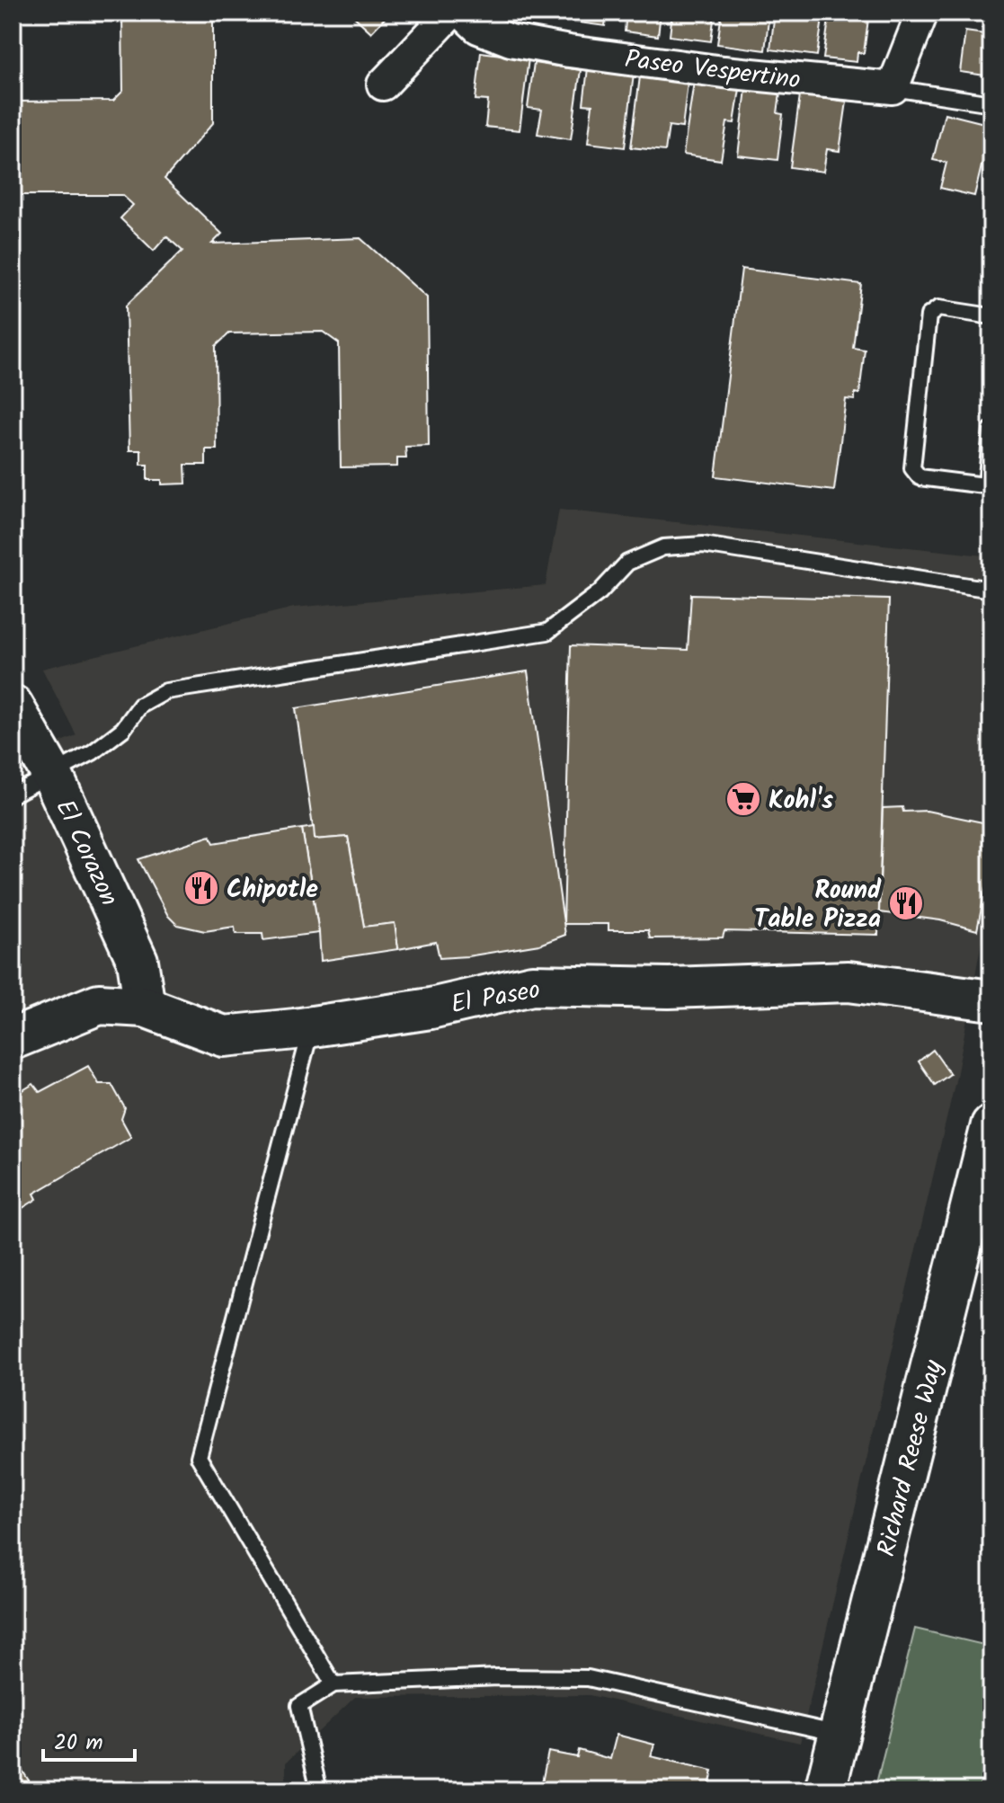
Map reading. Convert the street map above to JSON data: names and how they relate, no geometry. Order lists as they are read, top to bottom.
{
  "streets": {
    "street": [
      "Paseo Vespertino",
      "El Corazon",
      "El Paseo",
      "Richard Reese Way"
    ]
  },
  "crossings": [
    ["El Corazon", "El Paseo"]
  ],
  "places": {
    "supermarket": ["Kohl's"],
    "restaurant": ["Chipotle", "Round Table Pizza"]
  },
  "scale_bar": "20 m"
}
